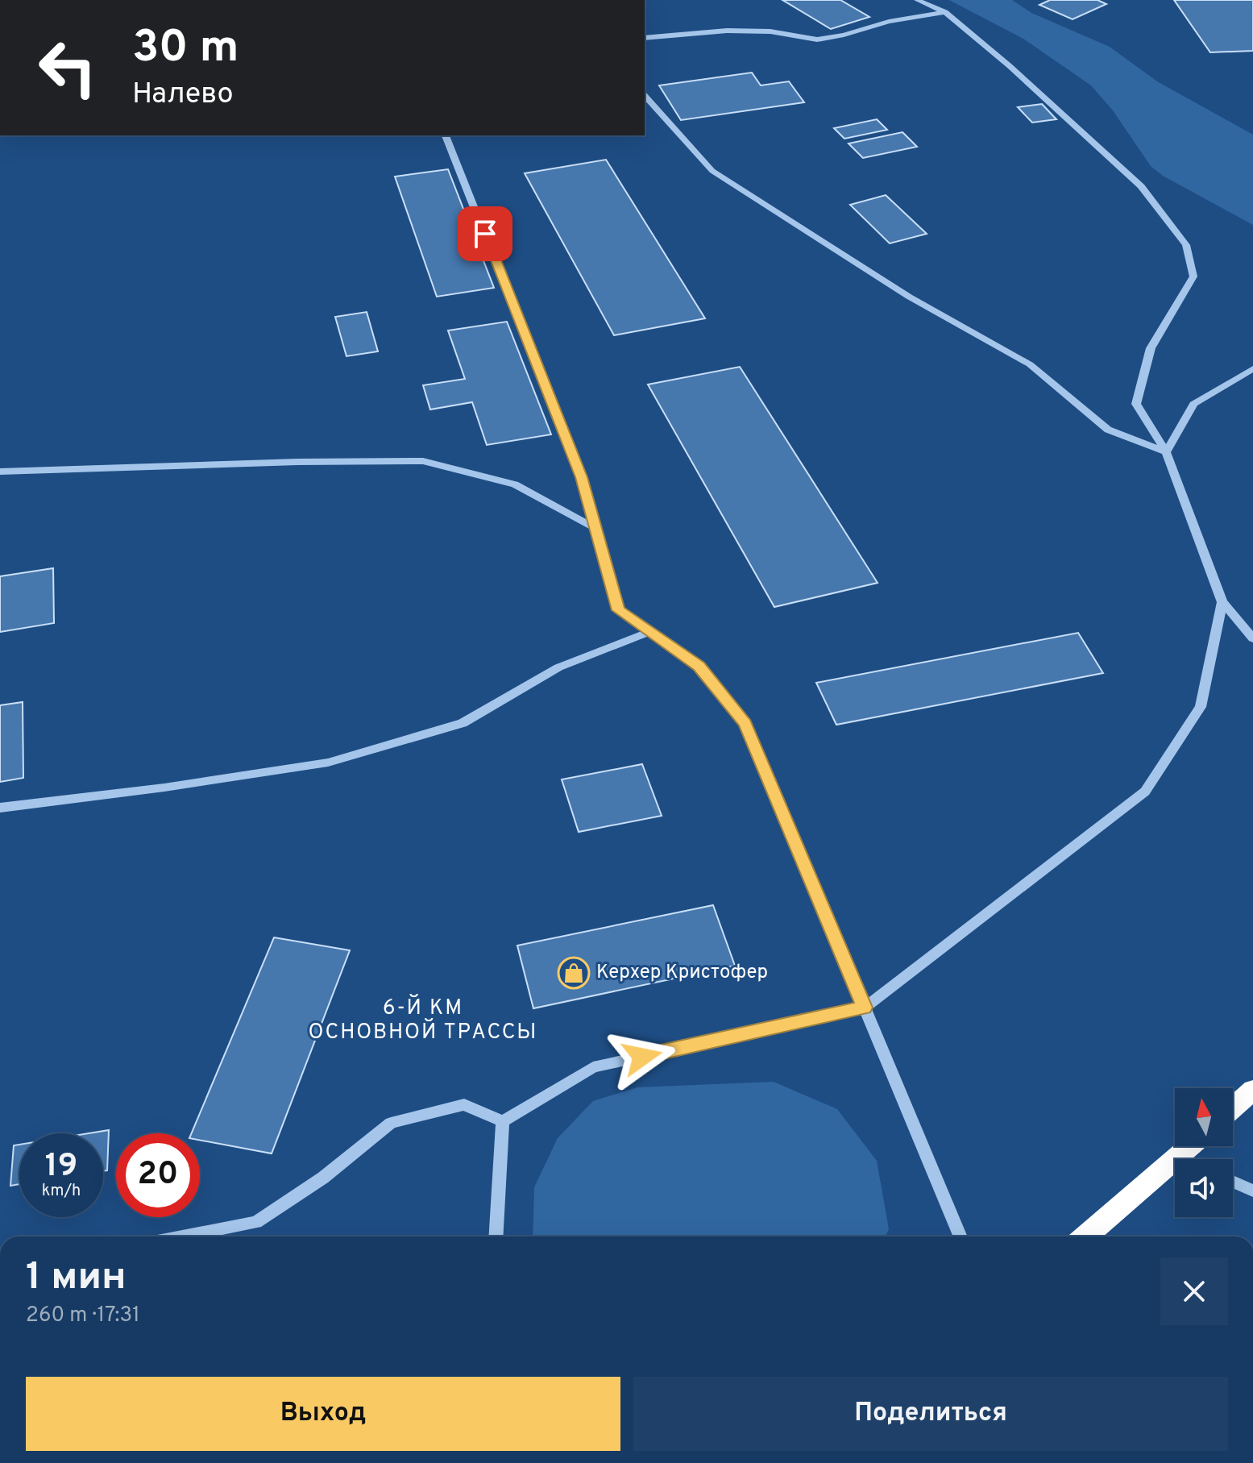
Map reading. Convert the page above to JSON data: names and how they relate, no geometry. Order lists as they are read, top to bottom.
{
  "districts": ["6-Й КМ ОСНОВНОЙ ТРАССЫ"],
  "places": {
    "shop": ["Керхер Кристофер"]
  },
  "north": "top",
  "page": {
    "turn": ["30 m", "Налево"],
    "speed": "19 km/h",
    "limit": "20",
    "heading": ["1 мин", "260 m · 17:31"],
    "buttons": ["Выход", "Поделиться"]
  }
}
